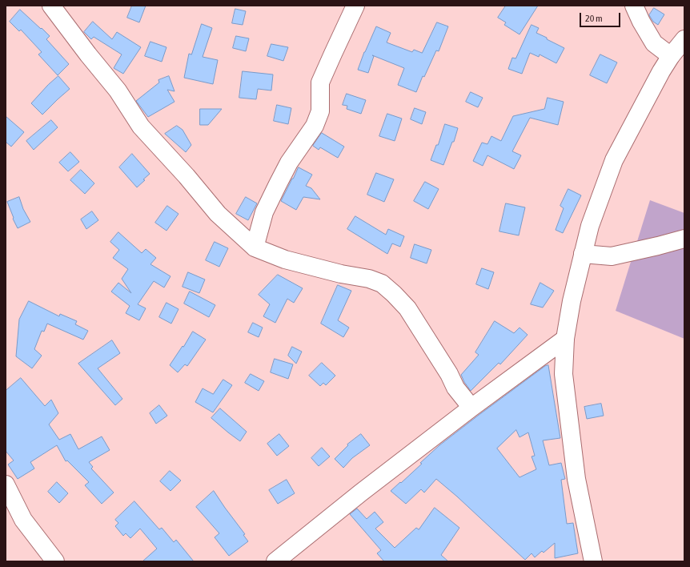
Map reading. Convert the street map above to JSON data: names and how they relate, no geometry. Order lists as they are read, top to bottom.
{
  "scale_bar": "20 m"
}
